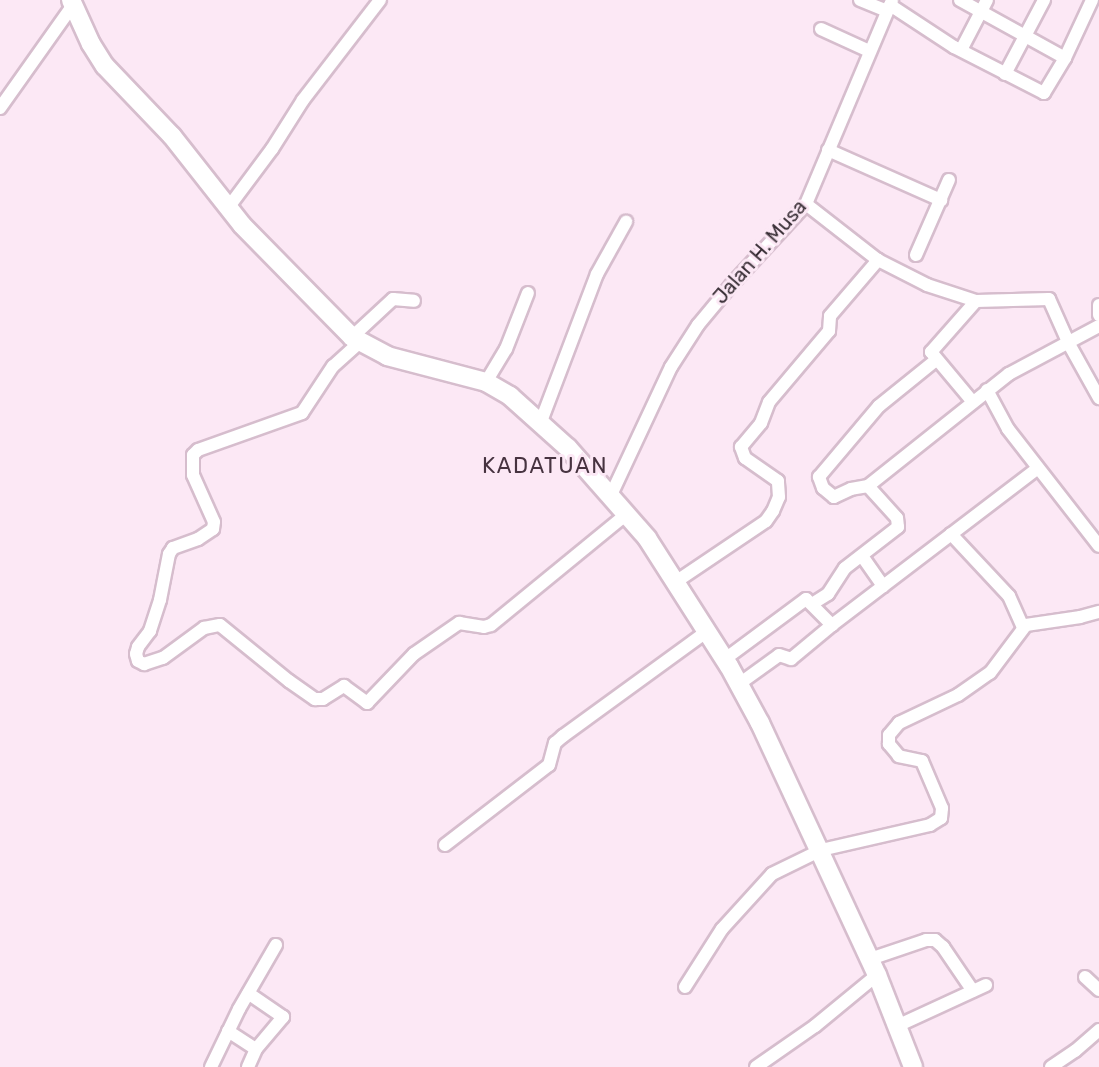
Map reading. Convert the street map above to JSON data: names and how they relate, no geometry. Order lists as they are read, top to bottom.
{
  "streets": {
    "street": ["Jalan H. Musa"]
  },
  "districts": ["KADATUAN"]
}
